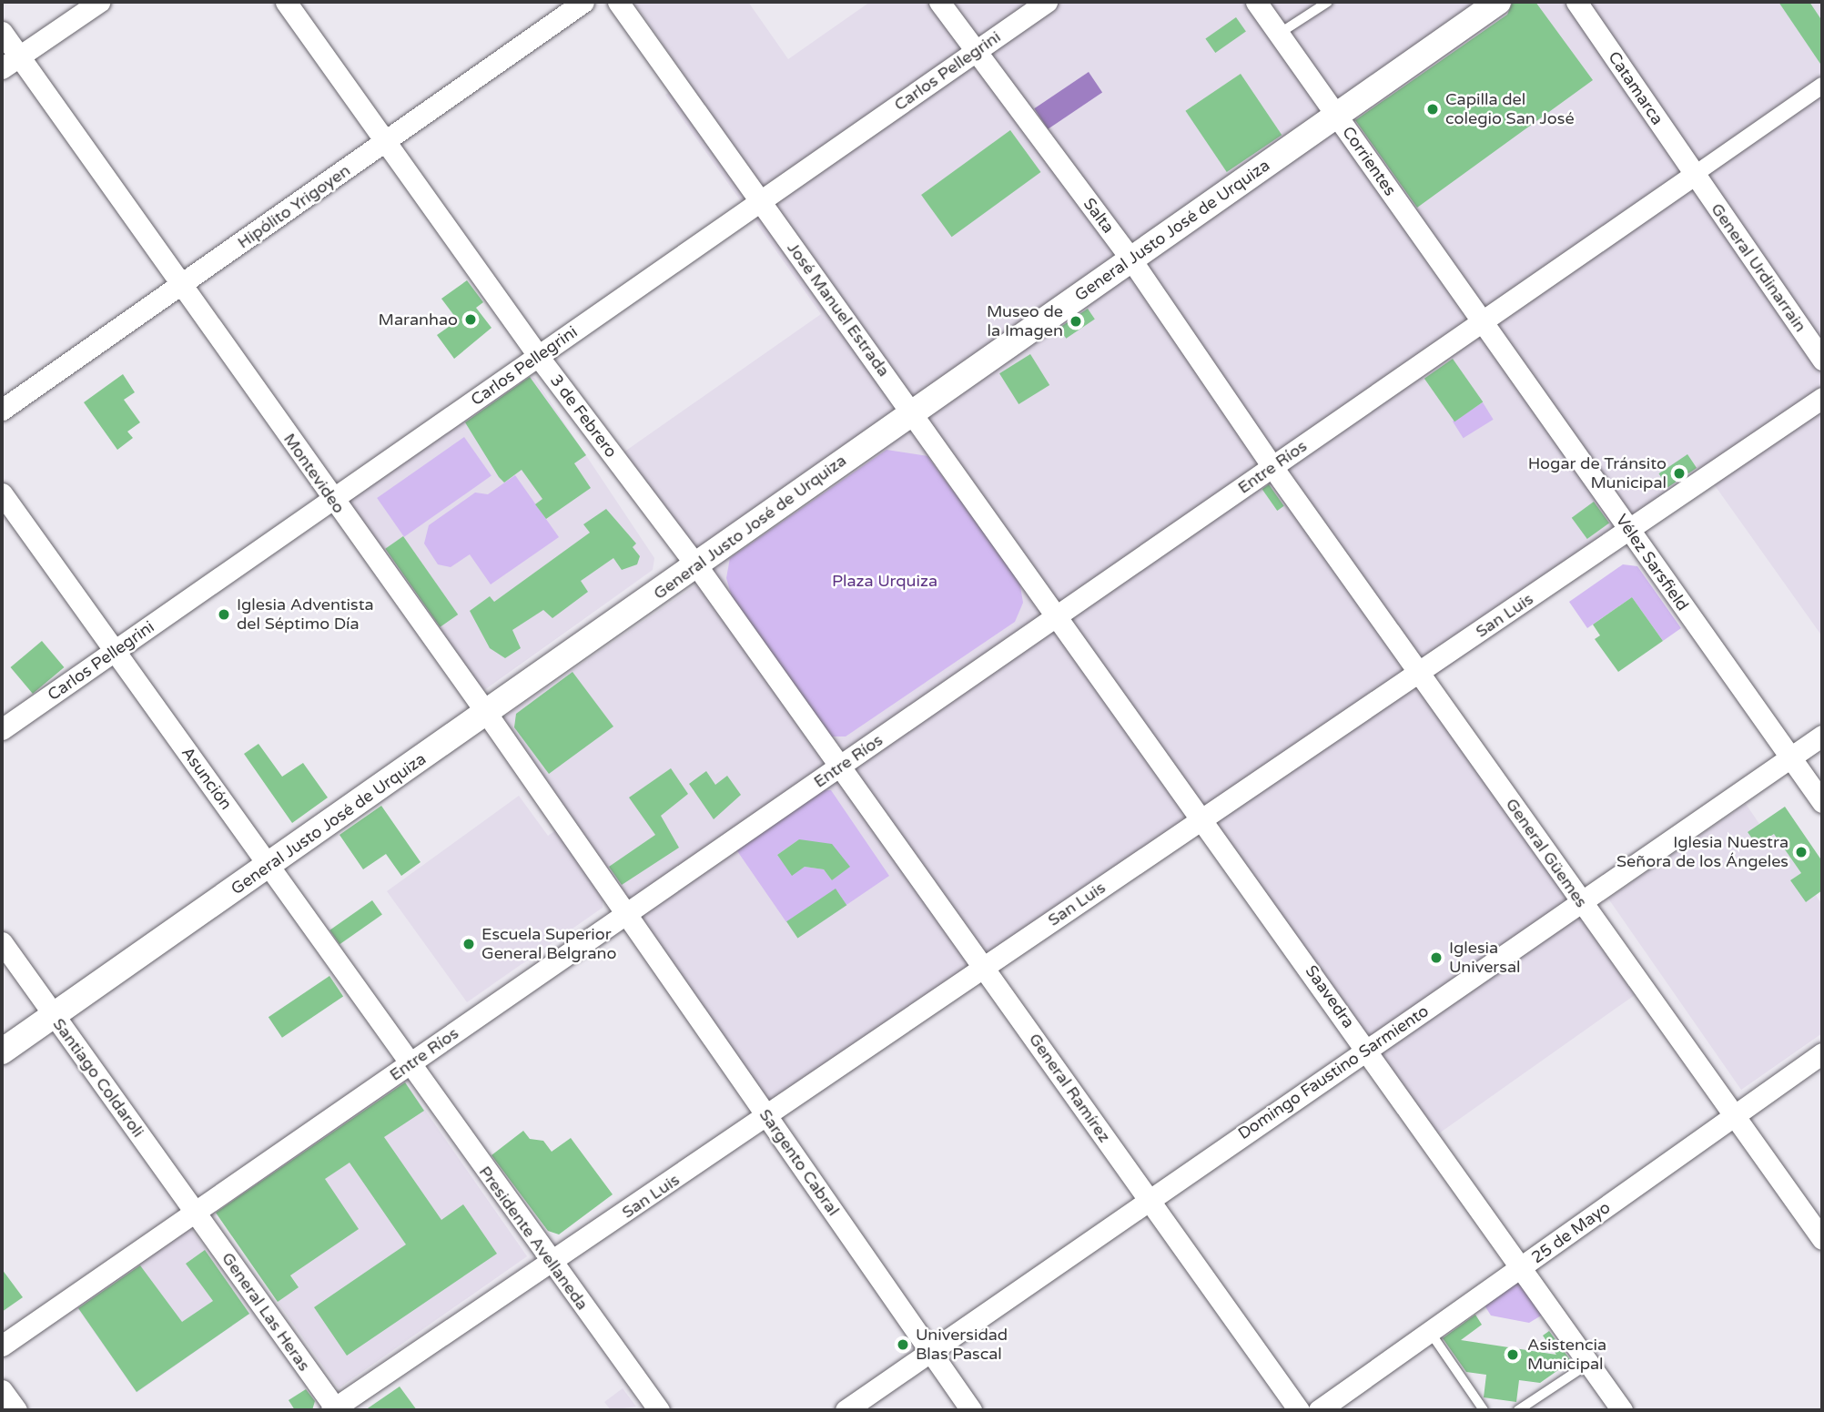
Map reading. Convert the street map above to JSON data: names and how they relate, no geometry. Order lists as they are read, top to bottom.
{
  "streets": {
    "street": [
      "Carlos Pellegrini",
      "Catamarca",
      "Corrientes",
      "Hipólito Yrigoyen",
      "Salta",
      "General Justo José de Urquiza",
      "General Urdinarrain",
      "José Manuel Estrada",
      "3 de Febrero",
      "Entre Ríos",
      "Montevideo",
      "Vélez Sarsfield",
      "San Luis",
      "Asunción",
      "General Güemes",
      "Saavedra",
      "Domingo Faustino Sarmiento",
      "Santiago Coldaroli",
      "General Ramírez",
      "Sargento Cabral",
      "25 de Mayo",
      "Presidente Avellaneda",
      "General Las Heras"
    ]
  },
  "crossings": [
    ["Carlos Pellegrini", "Salta"],
    ["Carlos Pellegrini", "José Manuel Estrada"],
    ["Carlos Pellegrini", "3 de Febrero"],
    ["Carlos Pellegrini", "Montevideo"],
    ["Carlos Pellegrini", "Asunción"],
    ["Catamarca", "General Urdinarrain"],
    ["Catamarca", "Entre Ríos"],
    ["Corrientes", "General Justo José de Urquiza"],
    ["Corrientes", "Entre Ríos"],
    ["Corrientes", "Vélez Sarsfield"],
    ["Hipólito Yrigoyen", "3 de Febrero"],
    ["Hipólito Yrigoyen", "Montevideo"],
    ["Salta", "General Justo José de Urquiza"],
    ["Salta", "Entre Ríos"],
    ["Salta", "General Güemes"],
    ["General Justo José de Urquiza", "José Manuel Estrada"],
    ["General Justo José de Urquiza", "3 de Febrero"],
    ["General Justo José de Urquiza", "Montevideo"],
    ["General Justo José de Urquiza", "Asunción"],
    ["General Justo José de Urquiza", "Santiago Coldaroli"],
    ["General Urdinarrain", "Entre Ríos"],
    ["José Manuel Estrada", "Entre Ríos"],
    ["José Manuel Estrada", "Saavedra"],
    ["3 de Febrero", "Entre Ríos"],
    ["3 de Febrero", "General Ramírez"],
    ["Entre Ríos", "Montevideo"],
    ["Entre Ríos", "Vélez Sarsfield"],
    ["Entre Ríos", "Asunción"],
    ["Entre Ríos", "General Güemes"],
    ["Entre Ríos", "Saavedra"],
    ["Entre Ríos", "Santiago Coldaroli"],
    ["Entre Ríos", "General Ramírez"],
    ["Entre Ríos", "Sargento Cabral"],
    ["Entre Ríos", "Presidente Avellaneda"],
    ["Entre Ríos", "General Las Heras"],
    ["Montevideo", "Sargento Cabral"],
    ["Vélez Sarsfield", "San Luis"],
    ["Vélez Sarsfield", "Domingo Faustino Sarmiento"],
    ["San Luis", "General Güemes"],
    ["San Luis", "Saavedra"],
    ["San Luis", "General Ramírez"],
    ["San Luis", "Sargento Cabral"],
    ["San Luis", "Presidente Avellaneda"],
    ["San Luis", "General Las Heras"],
    ["Asunción", "Presidente Avellaneda"],
    ["General Güemes", "Domingo Faustino Sarmiento"],
    ["General Güemes", "25 de Mayo"],
    ["Saavedra", "Domingo Faustino Sarmiento"],
    ["Saavedra", "25 de Mayo"],
    ["Domingo Faustino Sarmiento", "General Ramírez"],
    ["Domingo Faustino Sarmiento", "Sargento Cabral"],
    ["Santiago Coldaroli", "General Las Heras"]
  ],
  "parks": ["Plaza Urquiza"],
  "places": [
    "Capilla del colegio San José",
    "Maranhao",
    "Museo de la Imagen",
    "Hogar de Tránsito Municipal",
    "Iglesia Adventista del Séptimo Día",
    "Iglesia Nuestra Señora de los Ángeles",
    "Escuela Superior General Belgrano",
    "Iglesia Universal",
    "Universidad Blas Pascal",
    "Asistencia Municipal"
  ]
}
